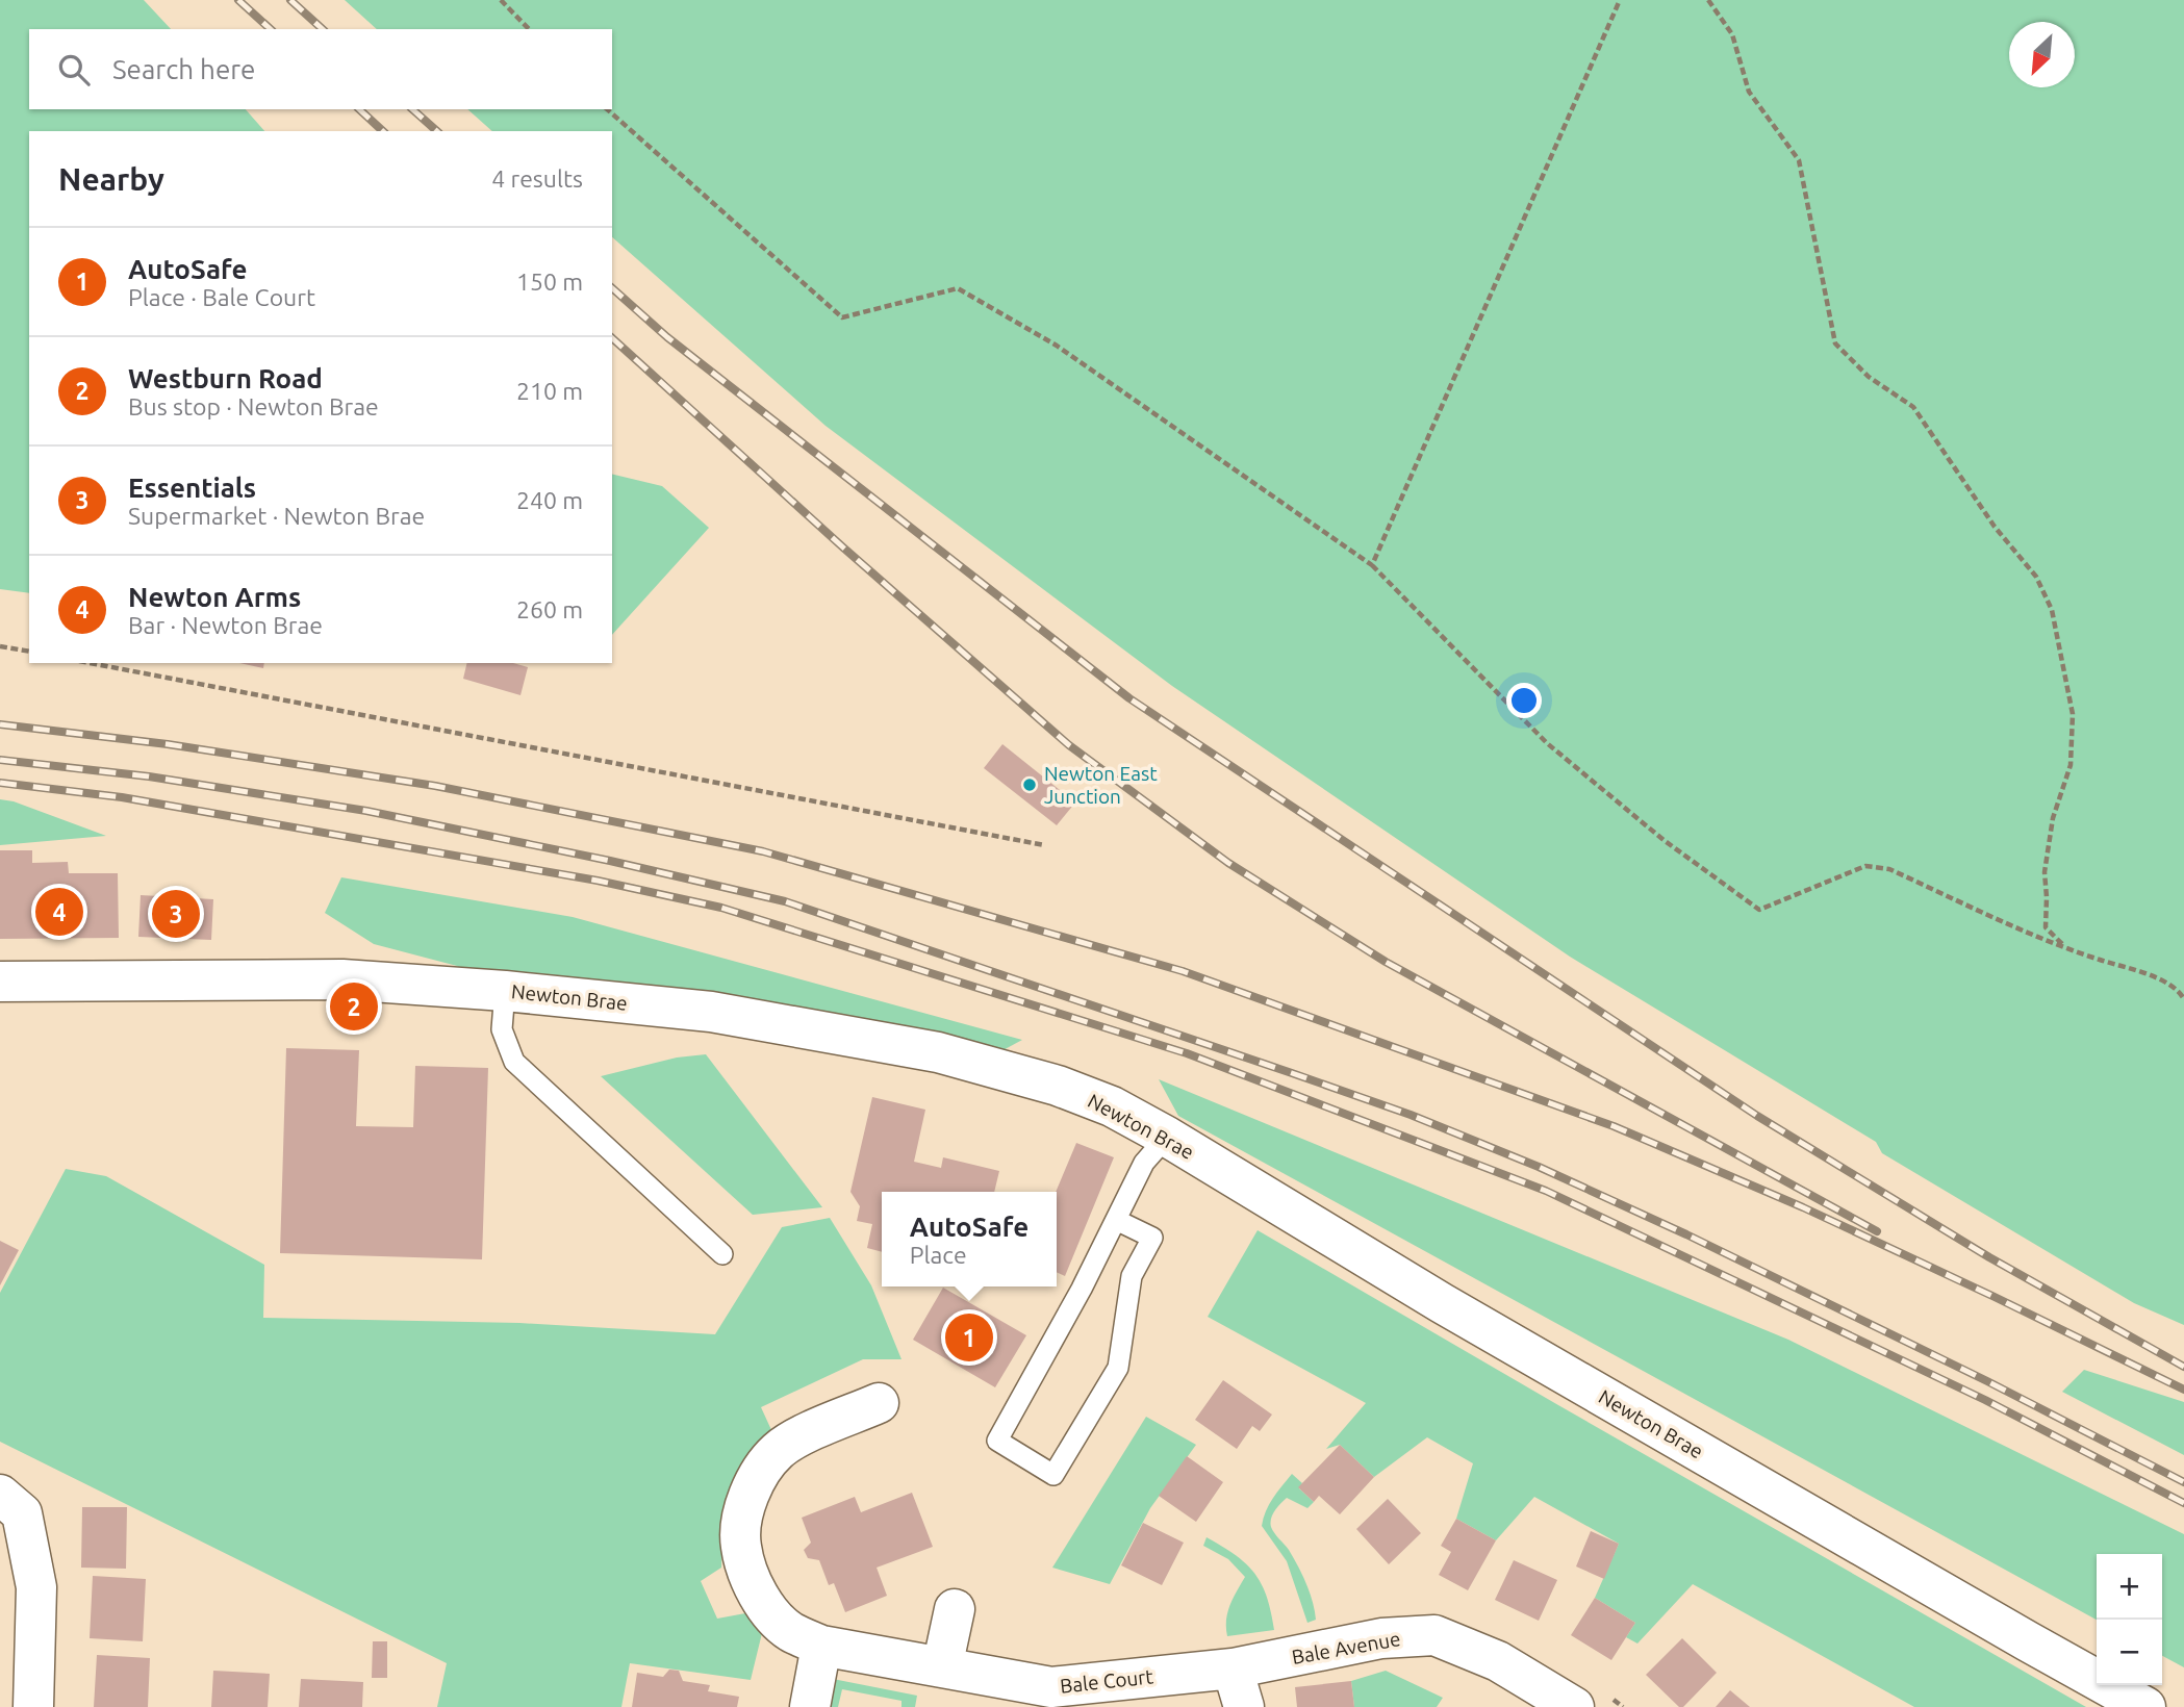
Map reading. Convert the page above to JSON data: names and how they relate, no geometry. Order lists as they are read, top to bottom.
{
  "streets": {
    "street": ["Newton Brae", "Bale Avenue", "Bale Court"]
  },
  "crossings": [
    ["Bale Avenue", "Bale Court"]
  ],
  "places": ["Newton East Junction"],
  "north": "bottom left",
  "page": {
    "search": "Search here",
    "heading": ["Nearby", "4 results"],
    "list": [
      {
        "mark": "1",
        "name": "AutoSafe",
        "note": "Place · Bale Court",
        "value": "150 m"
      },
      {
        "mark": "2",
        "name": "Westburn Road",
        "note": "Bus stop · Newton Brae",
        "value": "210 m"
      },
      {
        "mark": "3",
        "name": "Essentials",
        "note": "Supermarket · Newton Brae",
        "value": "240 m"
      },
      {
        "mark": "4",
        "name": "Newton Arms",
        "note": "Bar · Newton Brae",
        "value": "260 m"
      }
    ],
    "pins": [
      "4",
      "3",
      "2",
      "1"
    ],
    "popup": ["AutoSafe", "Place"],
    "map_buttons": ["+", "−"]
  }
}
